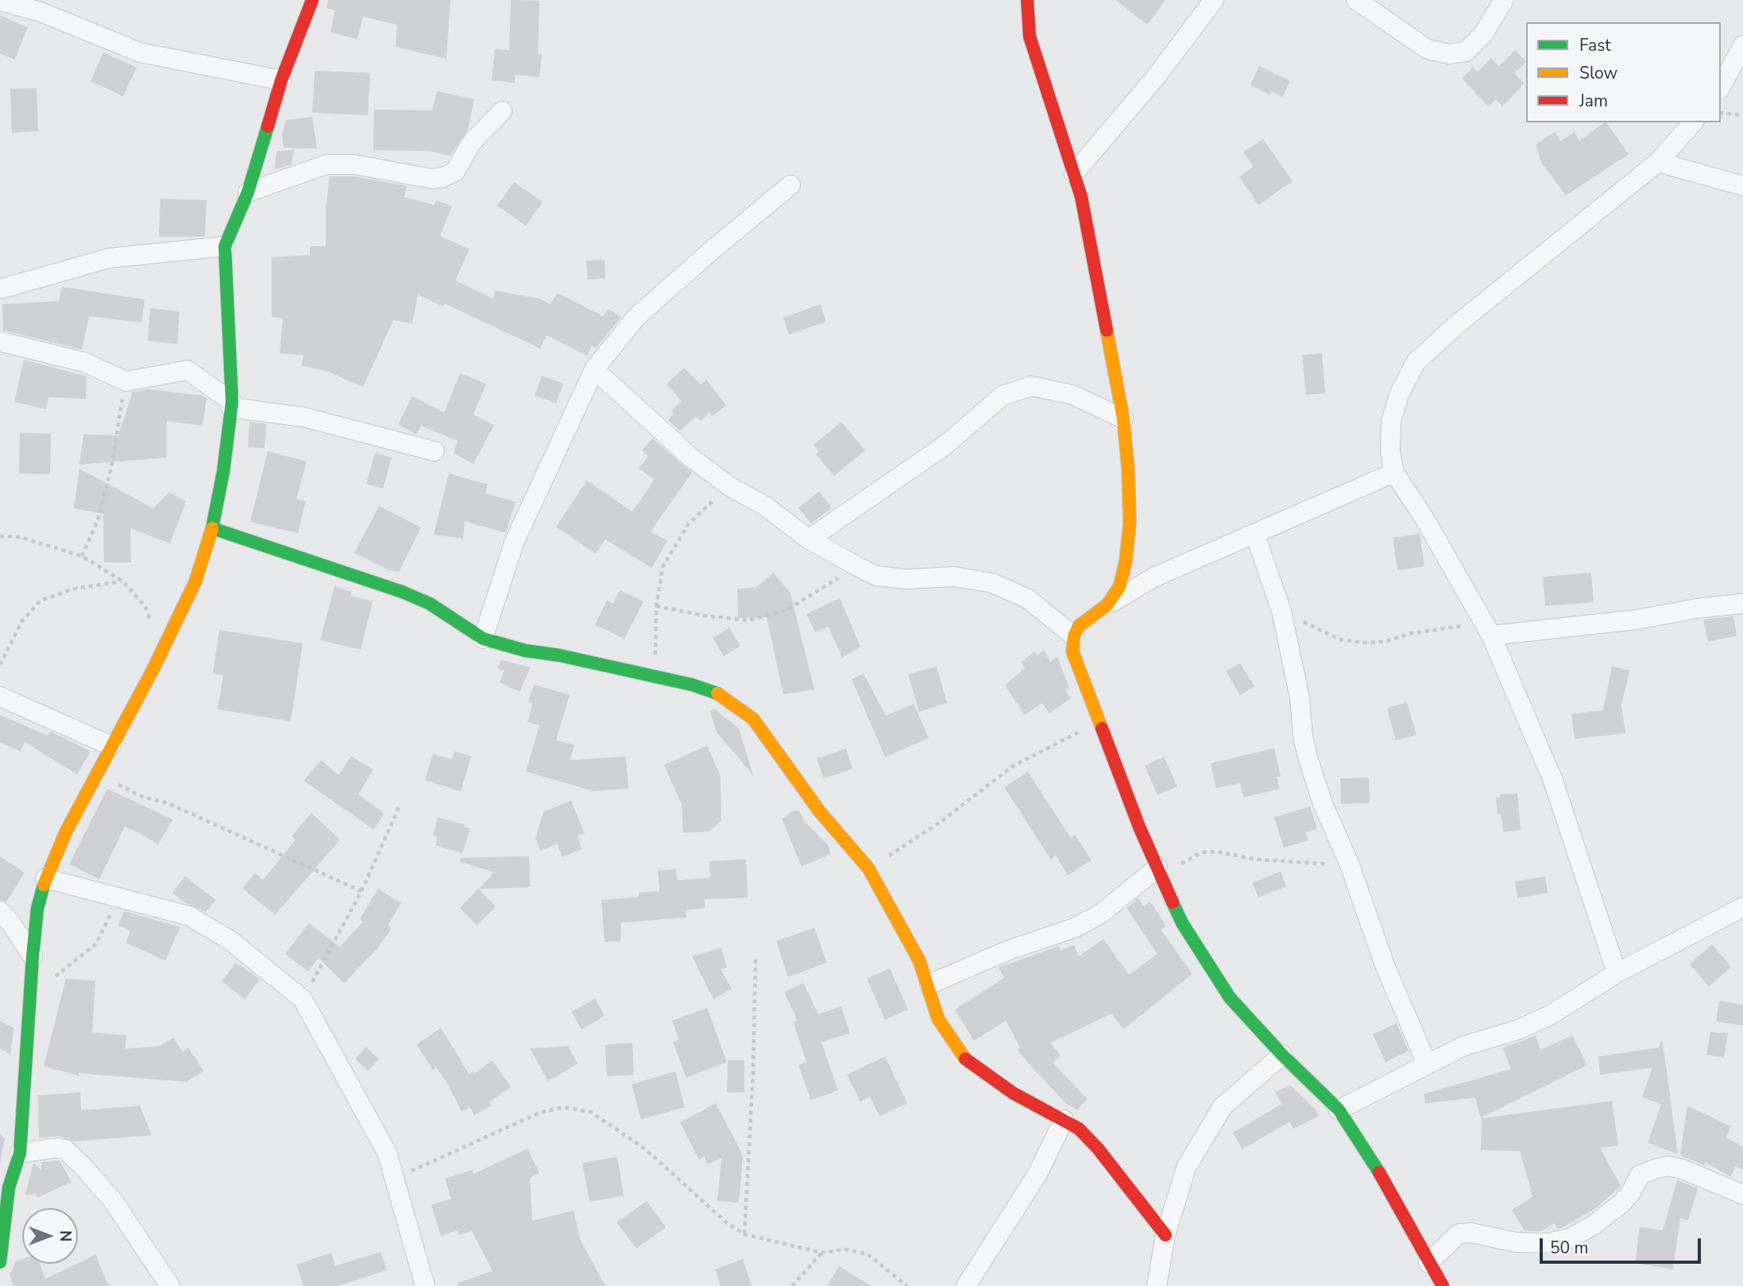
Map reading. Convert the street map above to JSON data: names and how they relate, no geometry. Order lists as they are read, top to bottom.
{
  "legend": ["Fast", "Slow", "Jam"],
  "scale_bar": "50 m",
  "north": "right"
}
